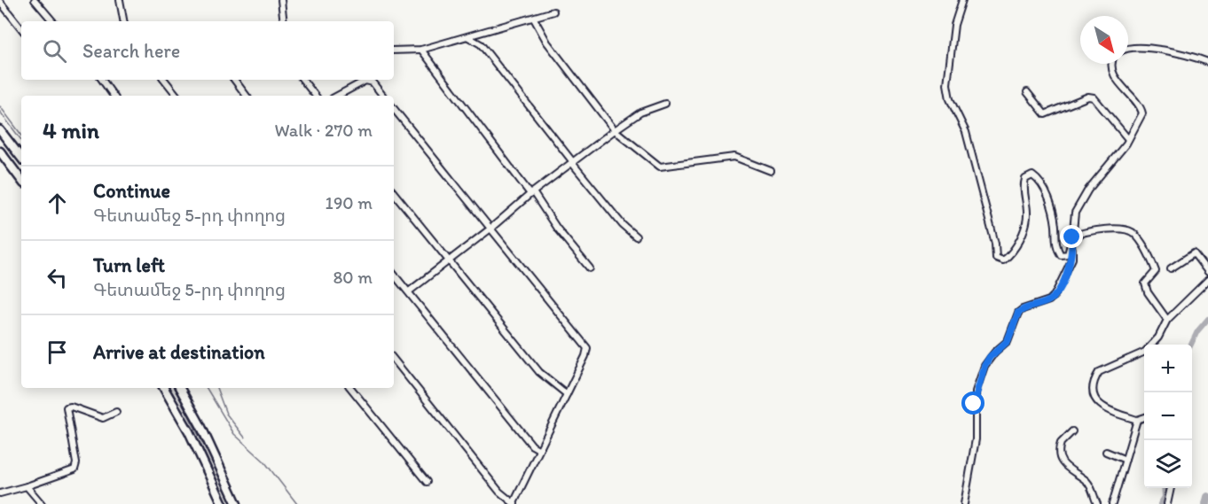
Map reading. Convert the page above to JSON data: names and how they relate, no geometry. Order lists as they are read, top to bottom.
{
  "north": "bottom right",
  "page": {
    "search": "Search here",
    "heading": ["4 min", "Walk · 270 m"],
    "list": [
      ["Continue", "Գետամեջ 5-րդ փողոց", "190 m"],
      ["Turn left", "Գետամեջ 5-րդ փողոց", "80 m"],
      "Arrive at destination"
    ],
    "map_buttons": ["+", "−"]
  }
}
